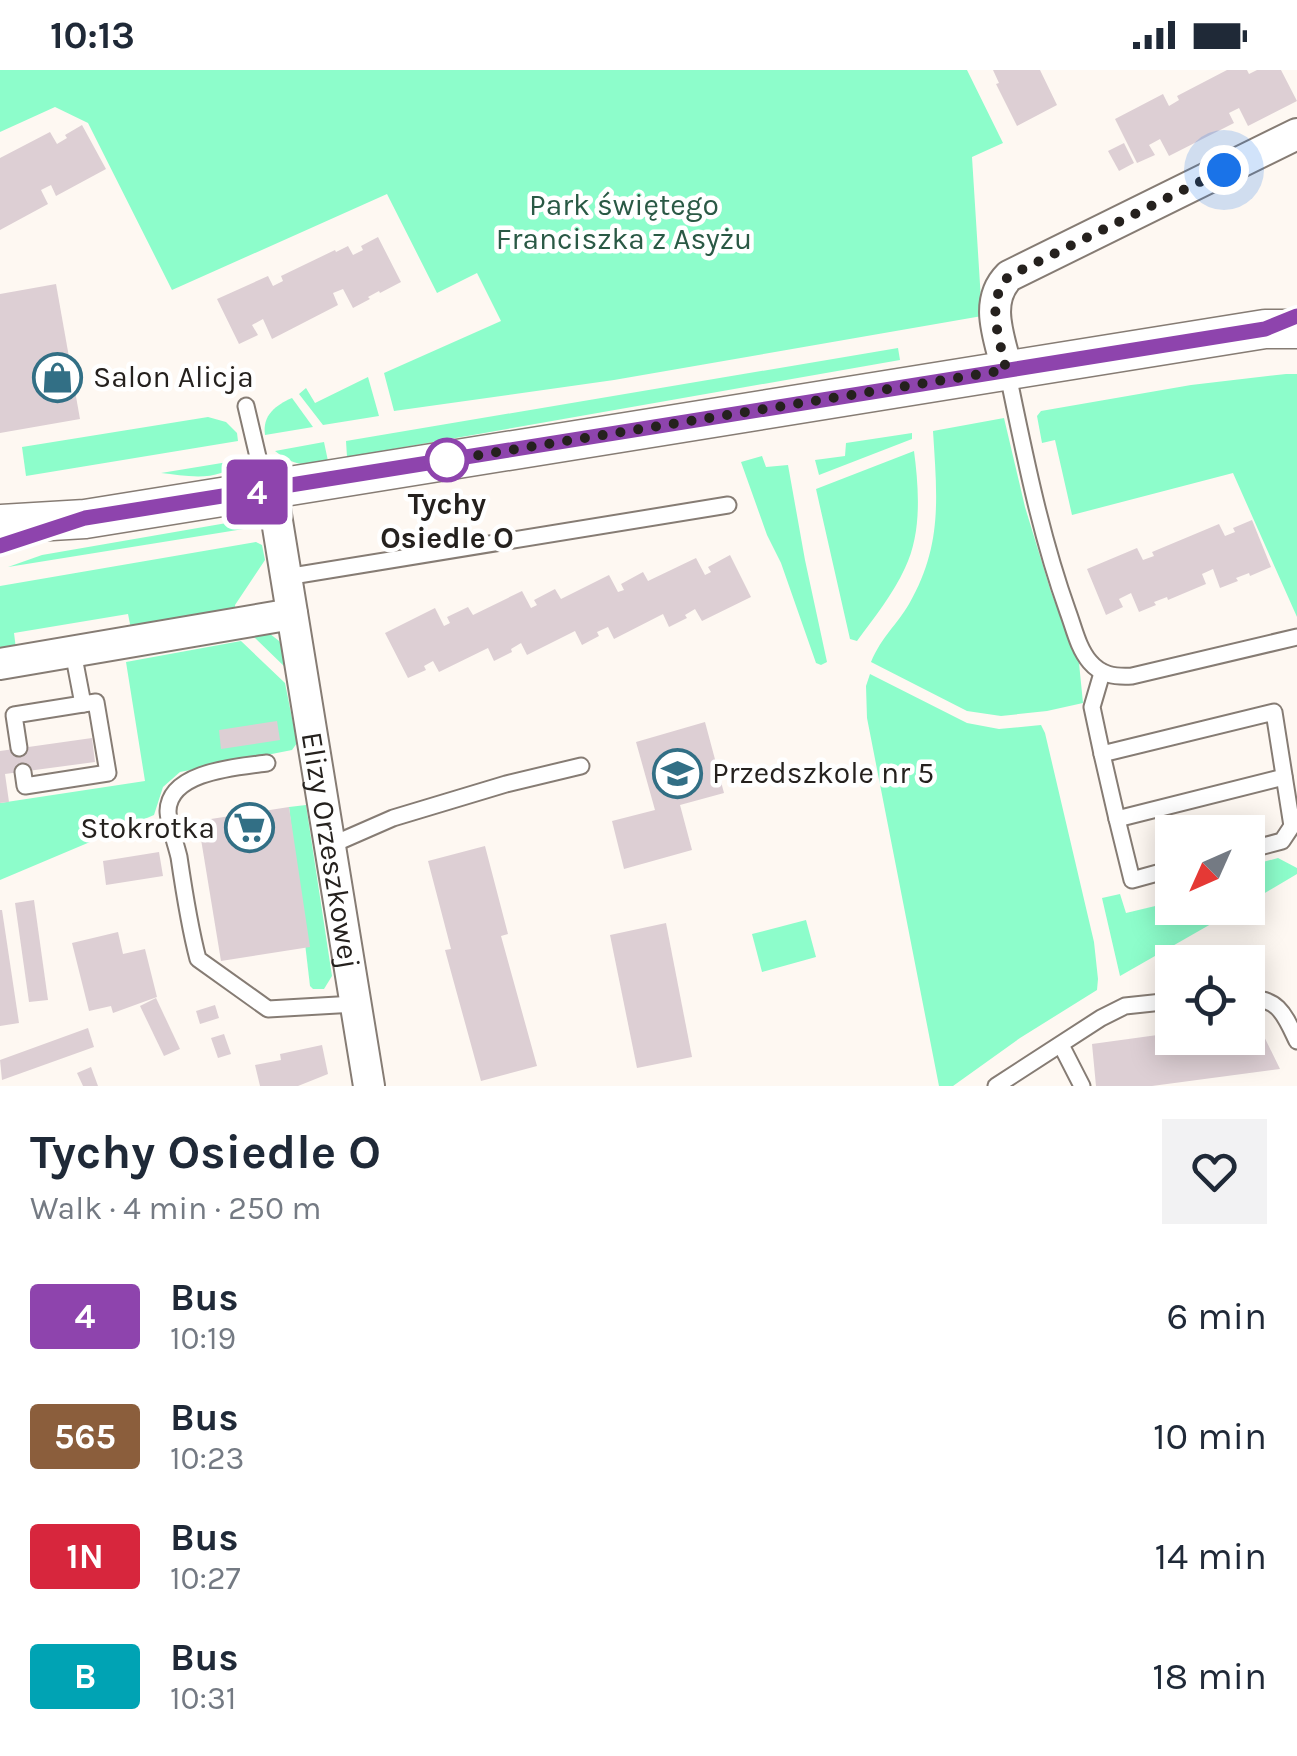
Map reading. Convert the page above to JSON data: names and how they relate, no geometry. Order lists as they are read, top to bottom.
{
  "streets": {
    "street": ["Elizy Orzeszkowej"]
  },
  "parks": ["Park świętego Franciszka z Asyżu"],
  "places": {
    "shop": ["Salon Alicja"],
    "other": ["Tychy Osiedle O"],
    "school or university": ["Przedszkole nr 5"],
    "supermarket": ["Stokrotka"]
  },
  "lines": ["bus line 4"],
  "north": "bottom left",
  "page": {
    "status": "10:13",
    "on_map": "4",
    "heading": ["Tychy Osiedle O", "Walk · 4 min · 250 m"],
    "list": [
      {
        "mark": "4",
        "name": "Bus",
        "note": "10:19",
        "value": "6 min"
      },
      {
        "mark": "565",
        "name": "Bus",
        "note": "10:23",
        "value": "10 min"
      },
      {
        "mark": "1N",
        "name": "Bus",
        "note": "10:27",
        "value": "14 min"
      },
      {
        "mark": "B",
        "name": "Bus",
        "note": "10:31",
        "value": "18 min"
      }
    ]
  }
}
